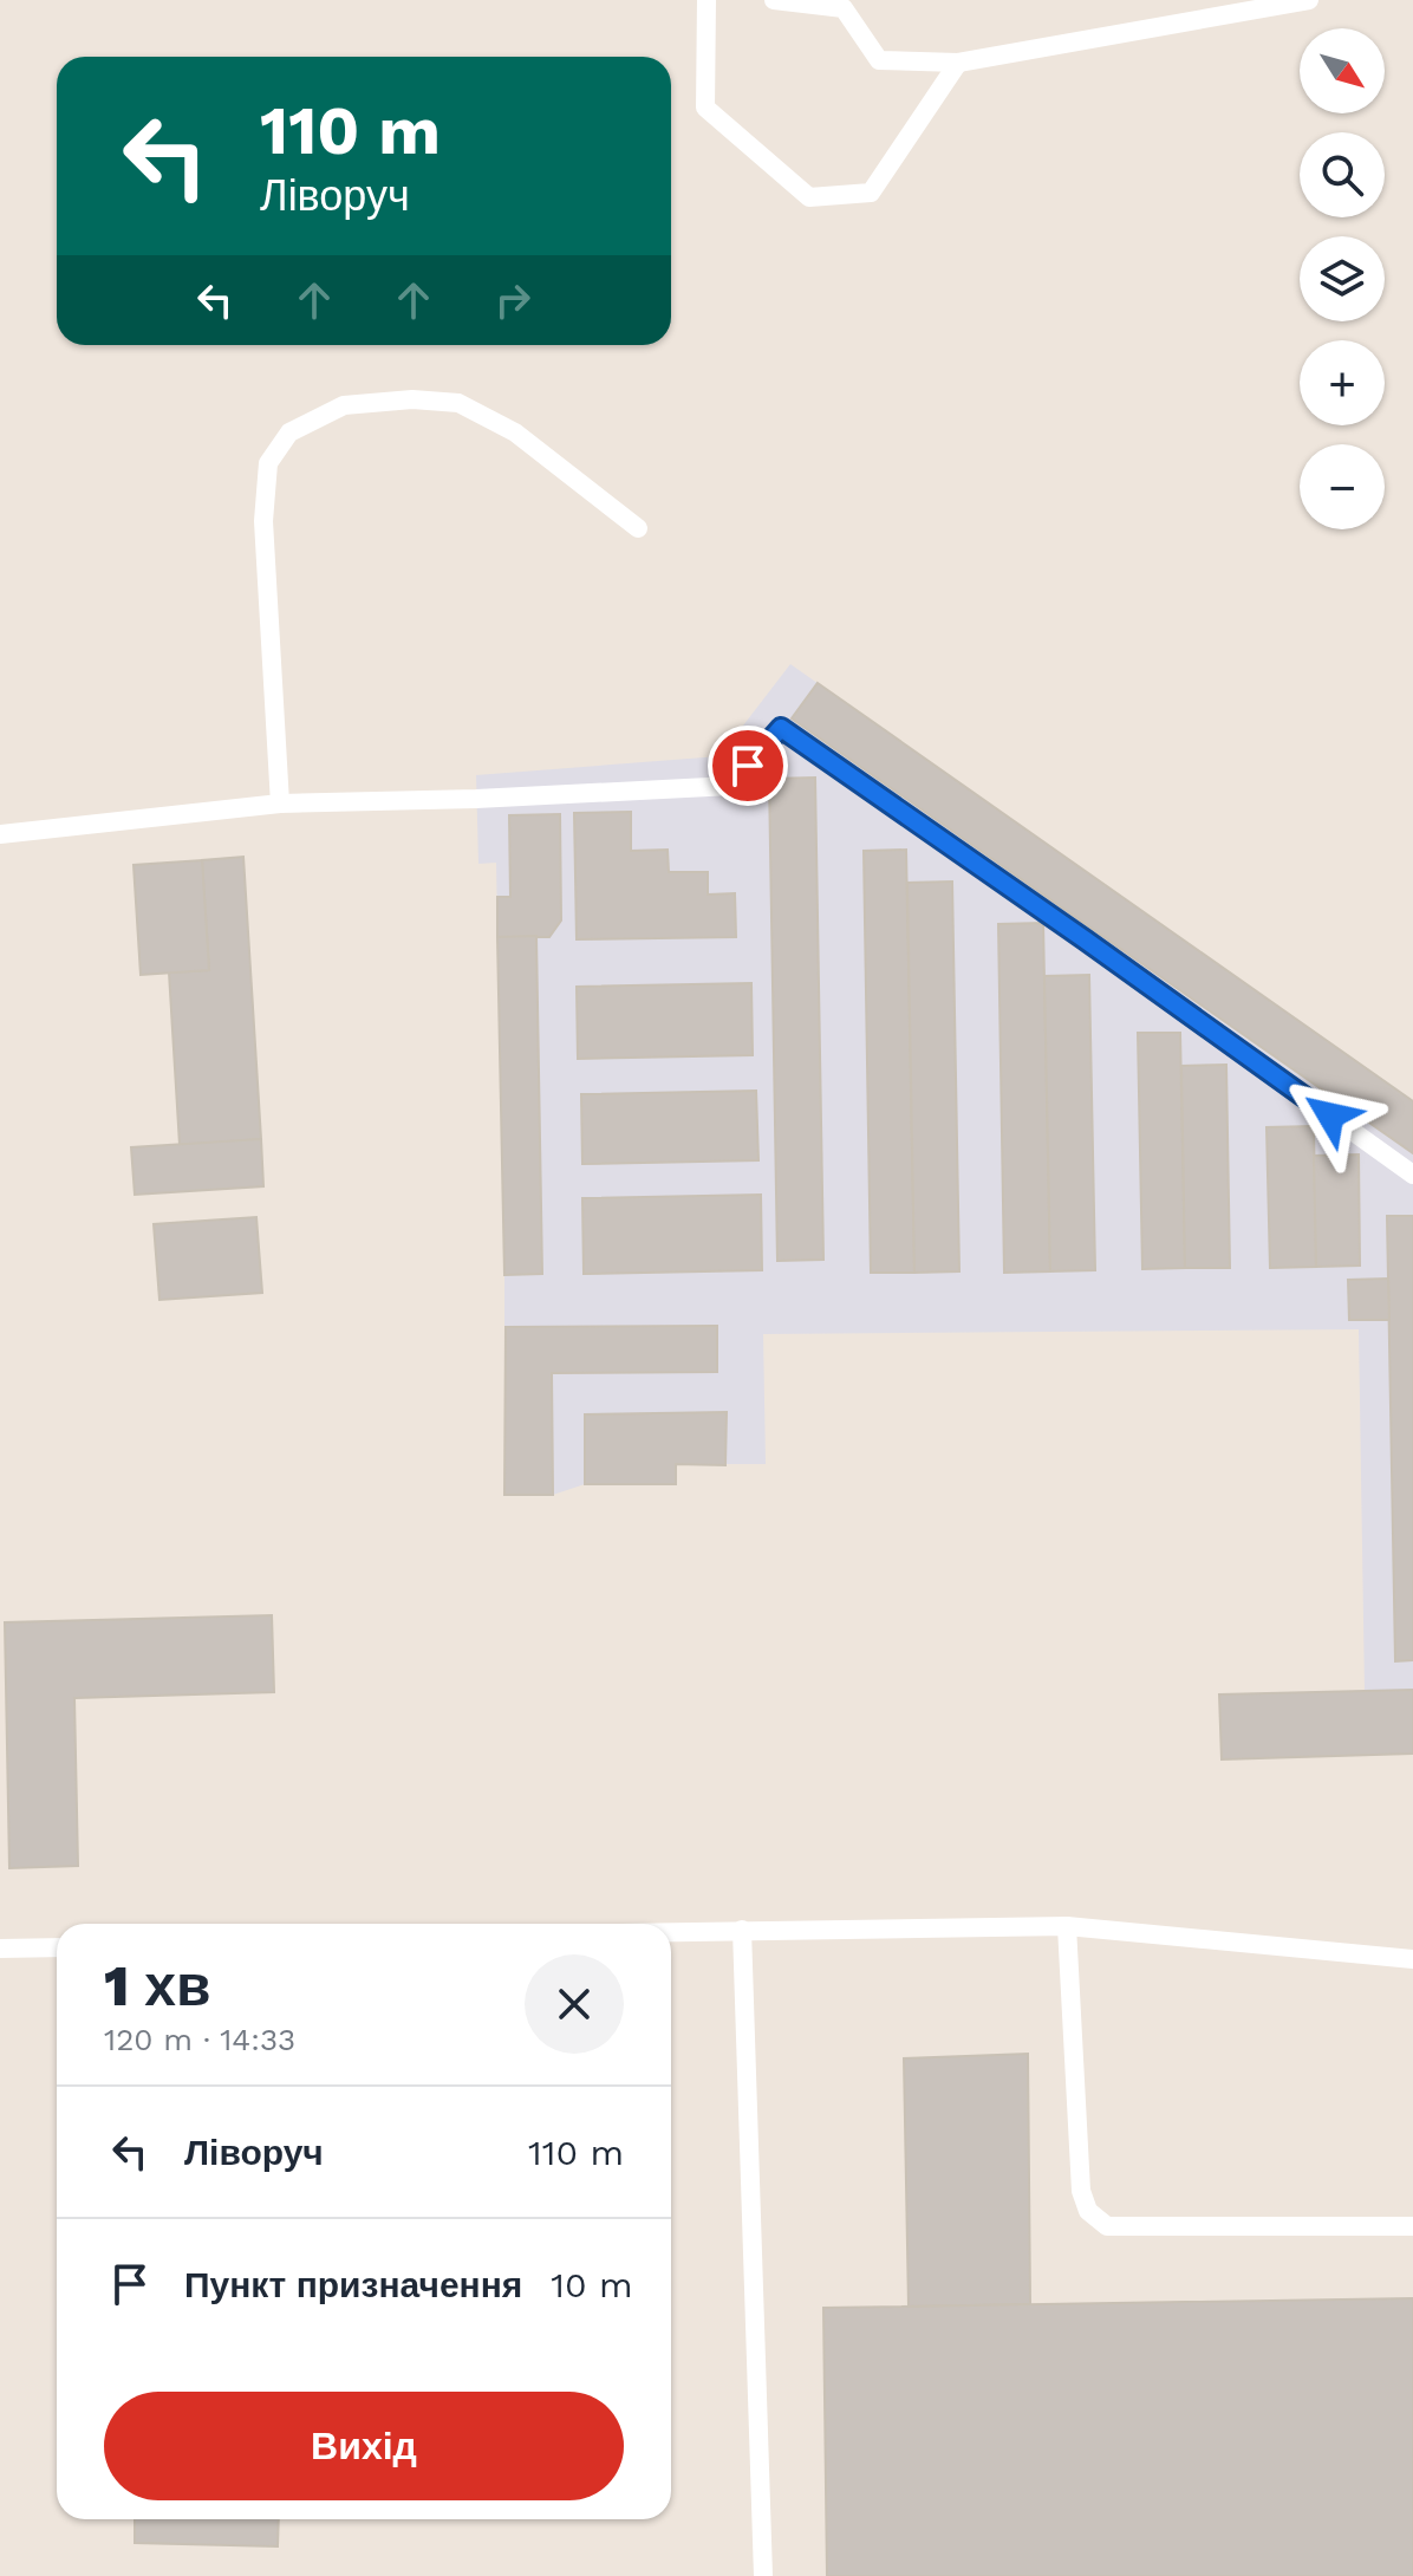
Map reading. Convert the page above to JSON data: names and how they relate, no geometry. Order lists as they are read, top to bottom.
{
  "north": "bottom right",
  "page": {
    "map_buttons": ["+", "−"],
    "turn": ["110 m", "Ліворуч"],
    "heading": ["1 хв", "120 m · 14:33"],
    "list": [
      {
        "name": "Ліворуч",
        "value": "110 m"
      },
      {
        "name": "Пункт призначення",
        "value": "10 m"
      }
    ],
    "buttons": "Вихід"
  }
}
